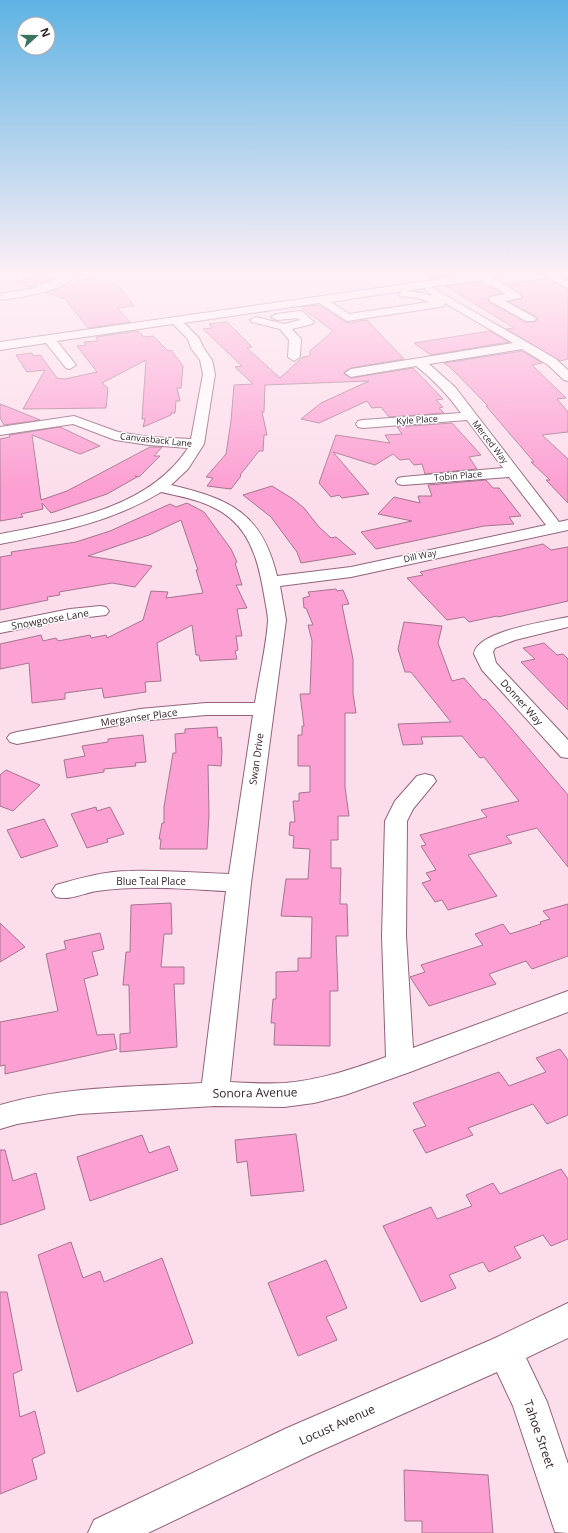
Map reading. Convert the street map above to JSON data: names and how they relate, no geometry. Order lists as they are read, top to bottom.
{
  "streets": {
    "street": [
      "Kyle Place",
      "Canvasback Lane",
      "Merced Way",
      "Tobin Place",
      "Dill Way",
      "Snowgoose Lane",
      "Donner Way",
      "Merganser Place",
      "Swan Drive",
      "Blue Teal Place",
      "Sonora Avenue",
      "Locust Avenue",
      "Tahoe Street"
    ]
  },
  "crossings": [
    ["Kyle Place", "Merced Way"],
    ["Merced Way", "Tobin Place"],
    ["Merced Way", "Dill Way"],
    ["Dill Way", "Swan Drive"],
    ["Merganser Place", "Swan Drive"],
    ["Swan Drive", "Blue Teal Place"],
    ["Swan Drive", "Sonora Avenue"],
    ["Locust Avenue", "Tahoe Street"]
  ],
  "north": "right"
}
